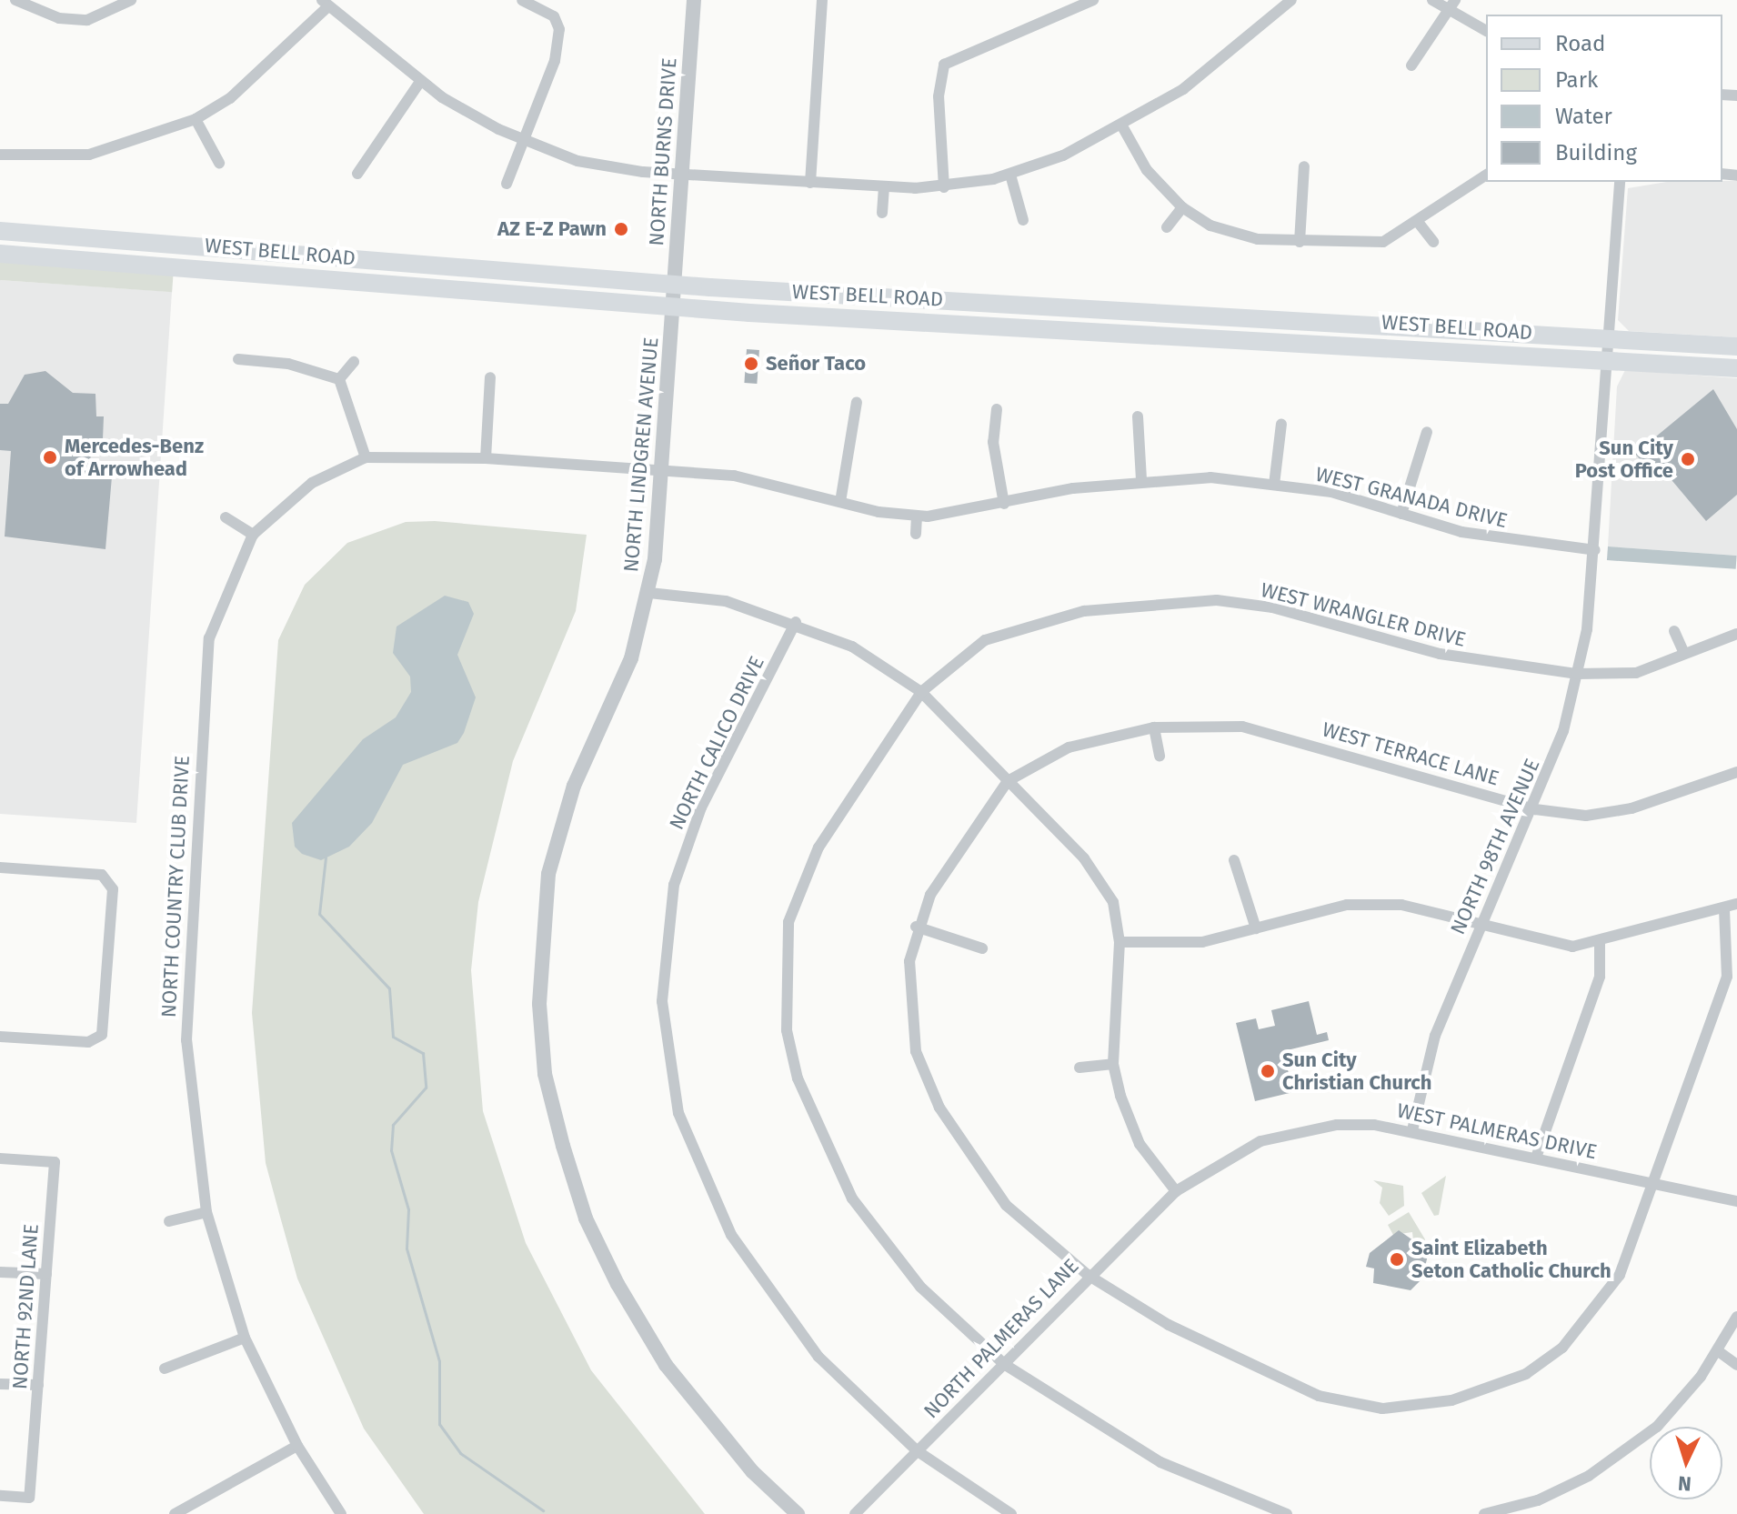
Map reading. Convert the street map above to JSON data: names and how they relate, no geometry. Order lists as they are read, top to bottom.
{
  "streets": {
    "main road": ["WEST BELL ROAD"],
    "street": [
      "NORTH BURNS DRIVE",
      "NORTH LINDGREN AVENUE",
      "WEST GRANADA DRIVE",
      "WEST WRANGLER DRIVE",
      "NORTH CALICO DRIVE",
      "WEST TERRACE LANE",
      "NORTH 98TH AVENUE",
      "NORTH COUNTRY CLUB DRIVE",
      "WEST PALMERAS DRIVE",
      "NORTH 92ND LANE",
      "NORTH PALMERAS LANE"
    ]
  },
  "crossings": [
    ["NORTH BURNS DRIVE", "WEST BELL ROAD"],
    ["NORTH BURNS DRIVE", "NORTH LINDGREN AVENUE"],
    ["WEST BELL ROAD", "NORTH LINDGREN AVENUE"],
    ["WEST BELL ROAD", "NORTH 98TH AVENUE"],
    ["NORTH LINDGREN AVENUE", "WEST GRANADA DRIVE"],
    ["WEST GRANADA DRIVE", "NORTH 98TH AVENUE"],
    ["WEST WRANGLER DRIVE", "NORTH 98TH AVENUE"],
    ["WEST WRANGLER DRIVE", "NORTH PALMERAS LANE"],
    ["NORTH CALICO DRIVE", "NORTH PALMERAS LANE"],
    ["WEST TERRACE LANE", "NORTH 98TH AVENUE"],
    ["NORTH 98TH AVENUE", "WEST PALMERAS DRIVE"],
    ["WEST PALMERAS DRIVE", "NORTH PALMERAS LANE"]
  ],
  "places": [
    "AZ E-Z Pawn",
    "Señor Taco",
    "Mercedes-Benz of Arrowhead",
    "Sun City Post Office",
    "Sun City Christian Church",
    "Saint Elizabeth Seton Catholic Church"
  ],
  "legend": [
    "Road",
    "Park",
    "Water",
    "Building"
  ],
  "north": "bottom"
}
